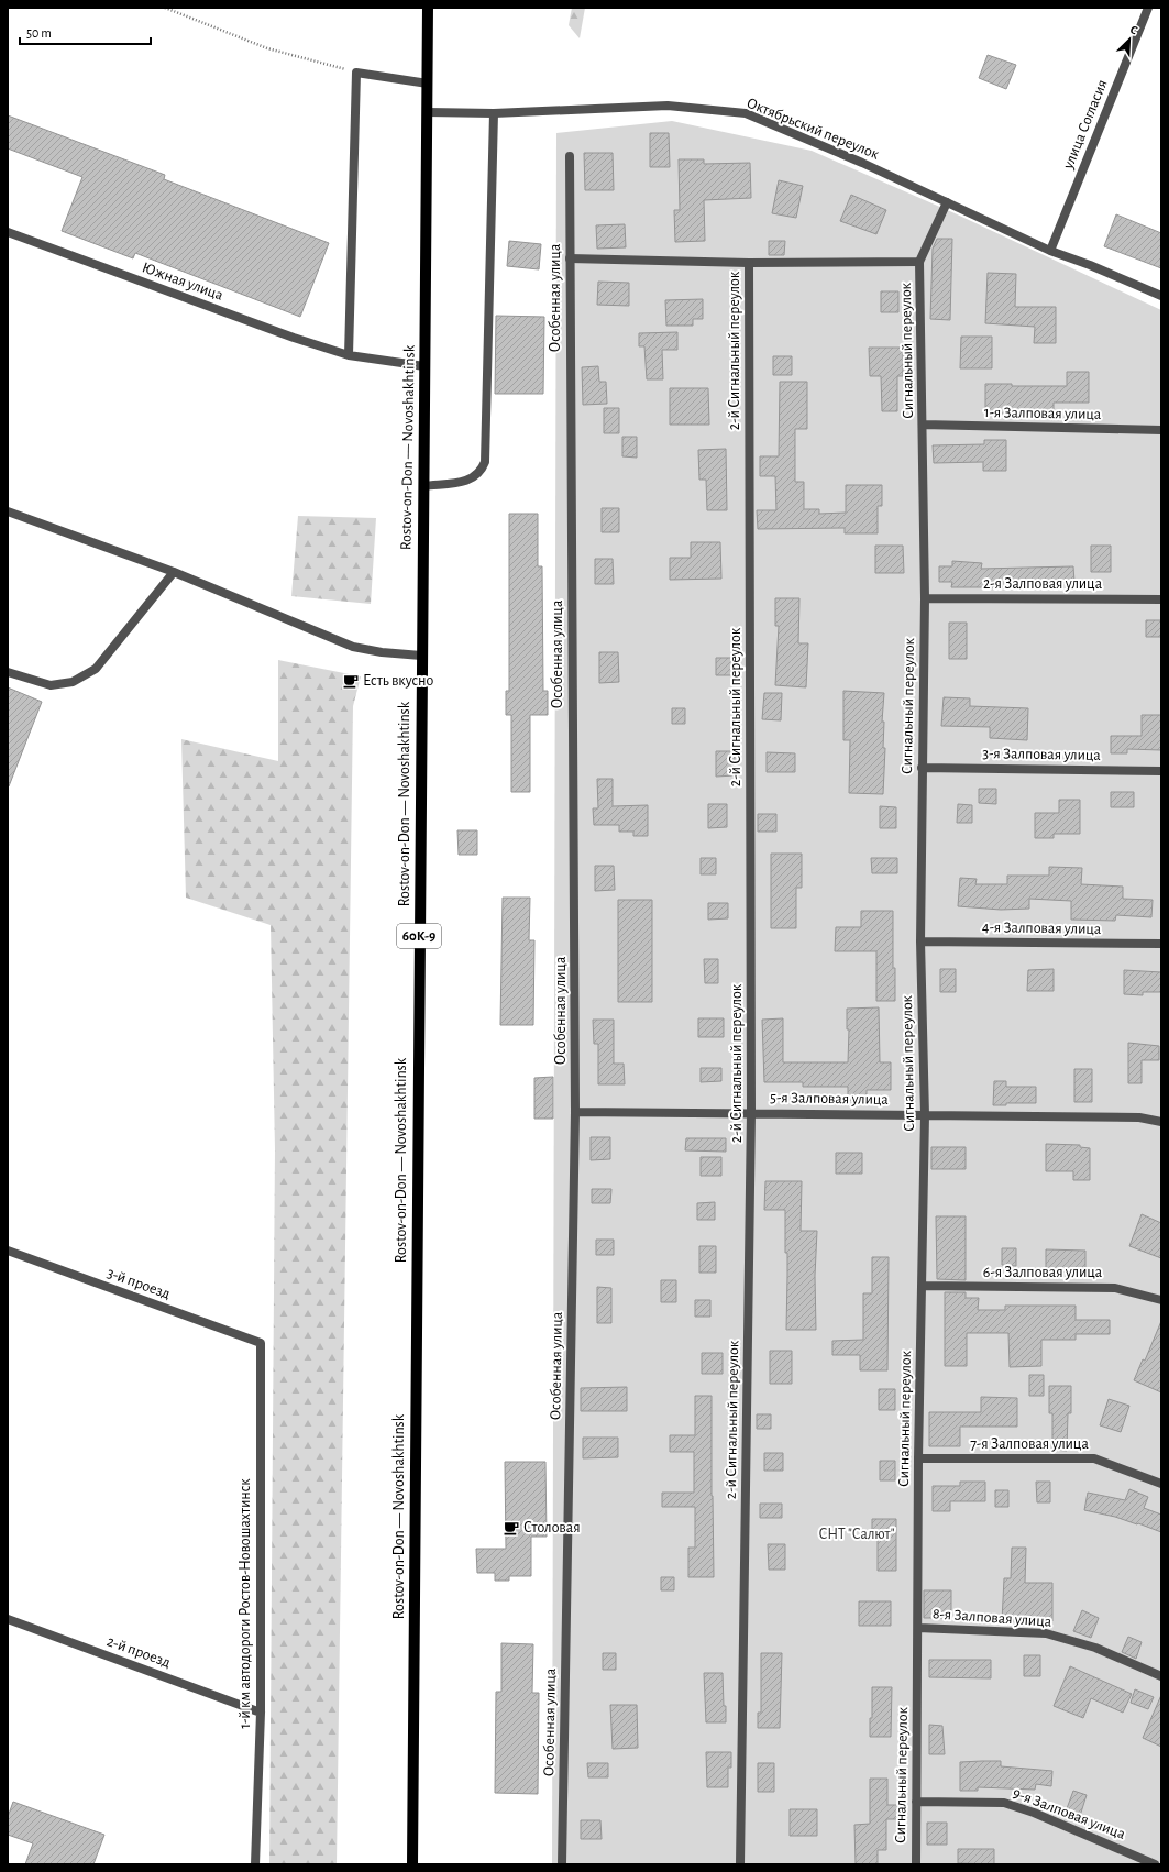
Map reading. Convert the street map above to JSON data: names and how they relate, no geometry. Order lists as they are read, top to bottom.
{
  "streets": {
    "main road": ["Rostov-on-Don — Novoshakhtinsk", "60К-9"],
    "street": [
      "улица Согласия",
      "Октябрьский переулок",
      "Южная улица",
      "Особенная улица",
      "2-й Сигнальный переулок",
      "Сигнальный переулок",
      "1-я Залповая улица",
      "2-я Залповая улица",
      "3-я Залповая улица",
      "4-я Залповая улица",
      "5-я Залповая улица",
      "6-я Залповая улица",
      "3-й проезд",
      "7-я Залповая улица",
      "1-й км автодороги Ростов-Новошахтинск",
      "8-я Залповая улица",
      "2-й проезд",
      "9-я Залповая улица"
    ]
  },
  "crossings": [
    ["улица Согласия", "Октябрьский переулок"],
    ["Октябрьский переулок", "Rostov-on-Don — Novoshakhtinsk"],
    ["Южная улица", "Rostov-on-Don — Novoshakhtinsk"],
    ["Особенная улица", "5-я Залповая улица"],
    ["2-й Сигнальный переулок", "5-я Залповая улица"],
    ["Сигнальный переулок", "1-я Залповая улица"],
    ["Сигнальный переулок", "2-я Залповая улица"],
    ["Сигнальный переулок", "3-я Залповая улица"],
    ["Сигнальный переулок", "4-я Залповая улица"],
    ["Сигнальный переулок", "5-я Залповая улица"],
    ["Сигнальный переулок", "6-я Залповая улица"],
    ["Сигнальный переулок", "7-я Залповая улица"],
    ["Сигнальный переулок", "8-я Залповая улица"],
    ["Сигнальный переулок", "9-я Залповая улица"],
    ["3-й проезд", "1-й км автодороги Ростов-Новошахтинск"],
    ["1-й км автодороги Ростов-Новошахтинск", "2-й проезд"]
  ],
  "parks": ["СНТ \"Салют\""],
  "places": {
    "cafe": ["Есть вкусно", "Столовая"]
  },
  "scale_bar": "50 m",
  "north": "top right"
}
